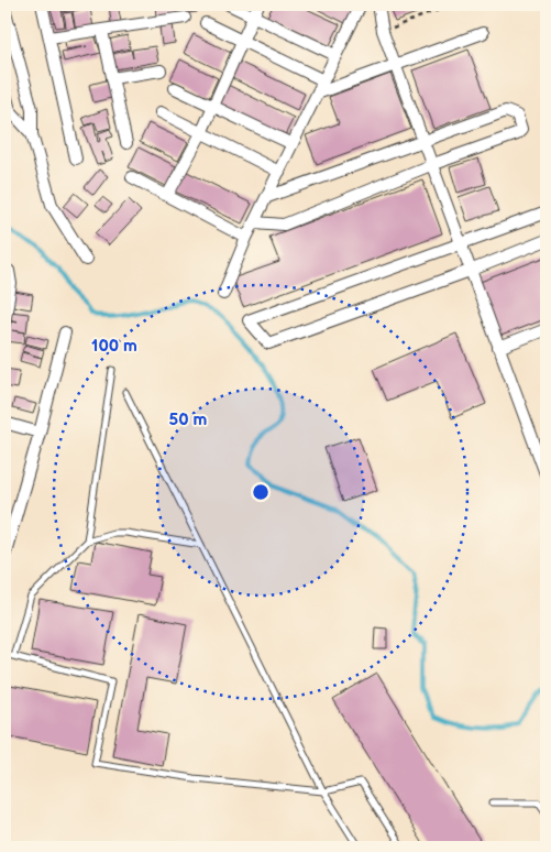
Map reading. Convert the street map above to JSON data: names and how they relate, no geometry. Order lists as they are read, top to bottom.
{
  "rings": ["100 m", "50 m"]
}
